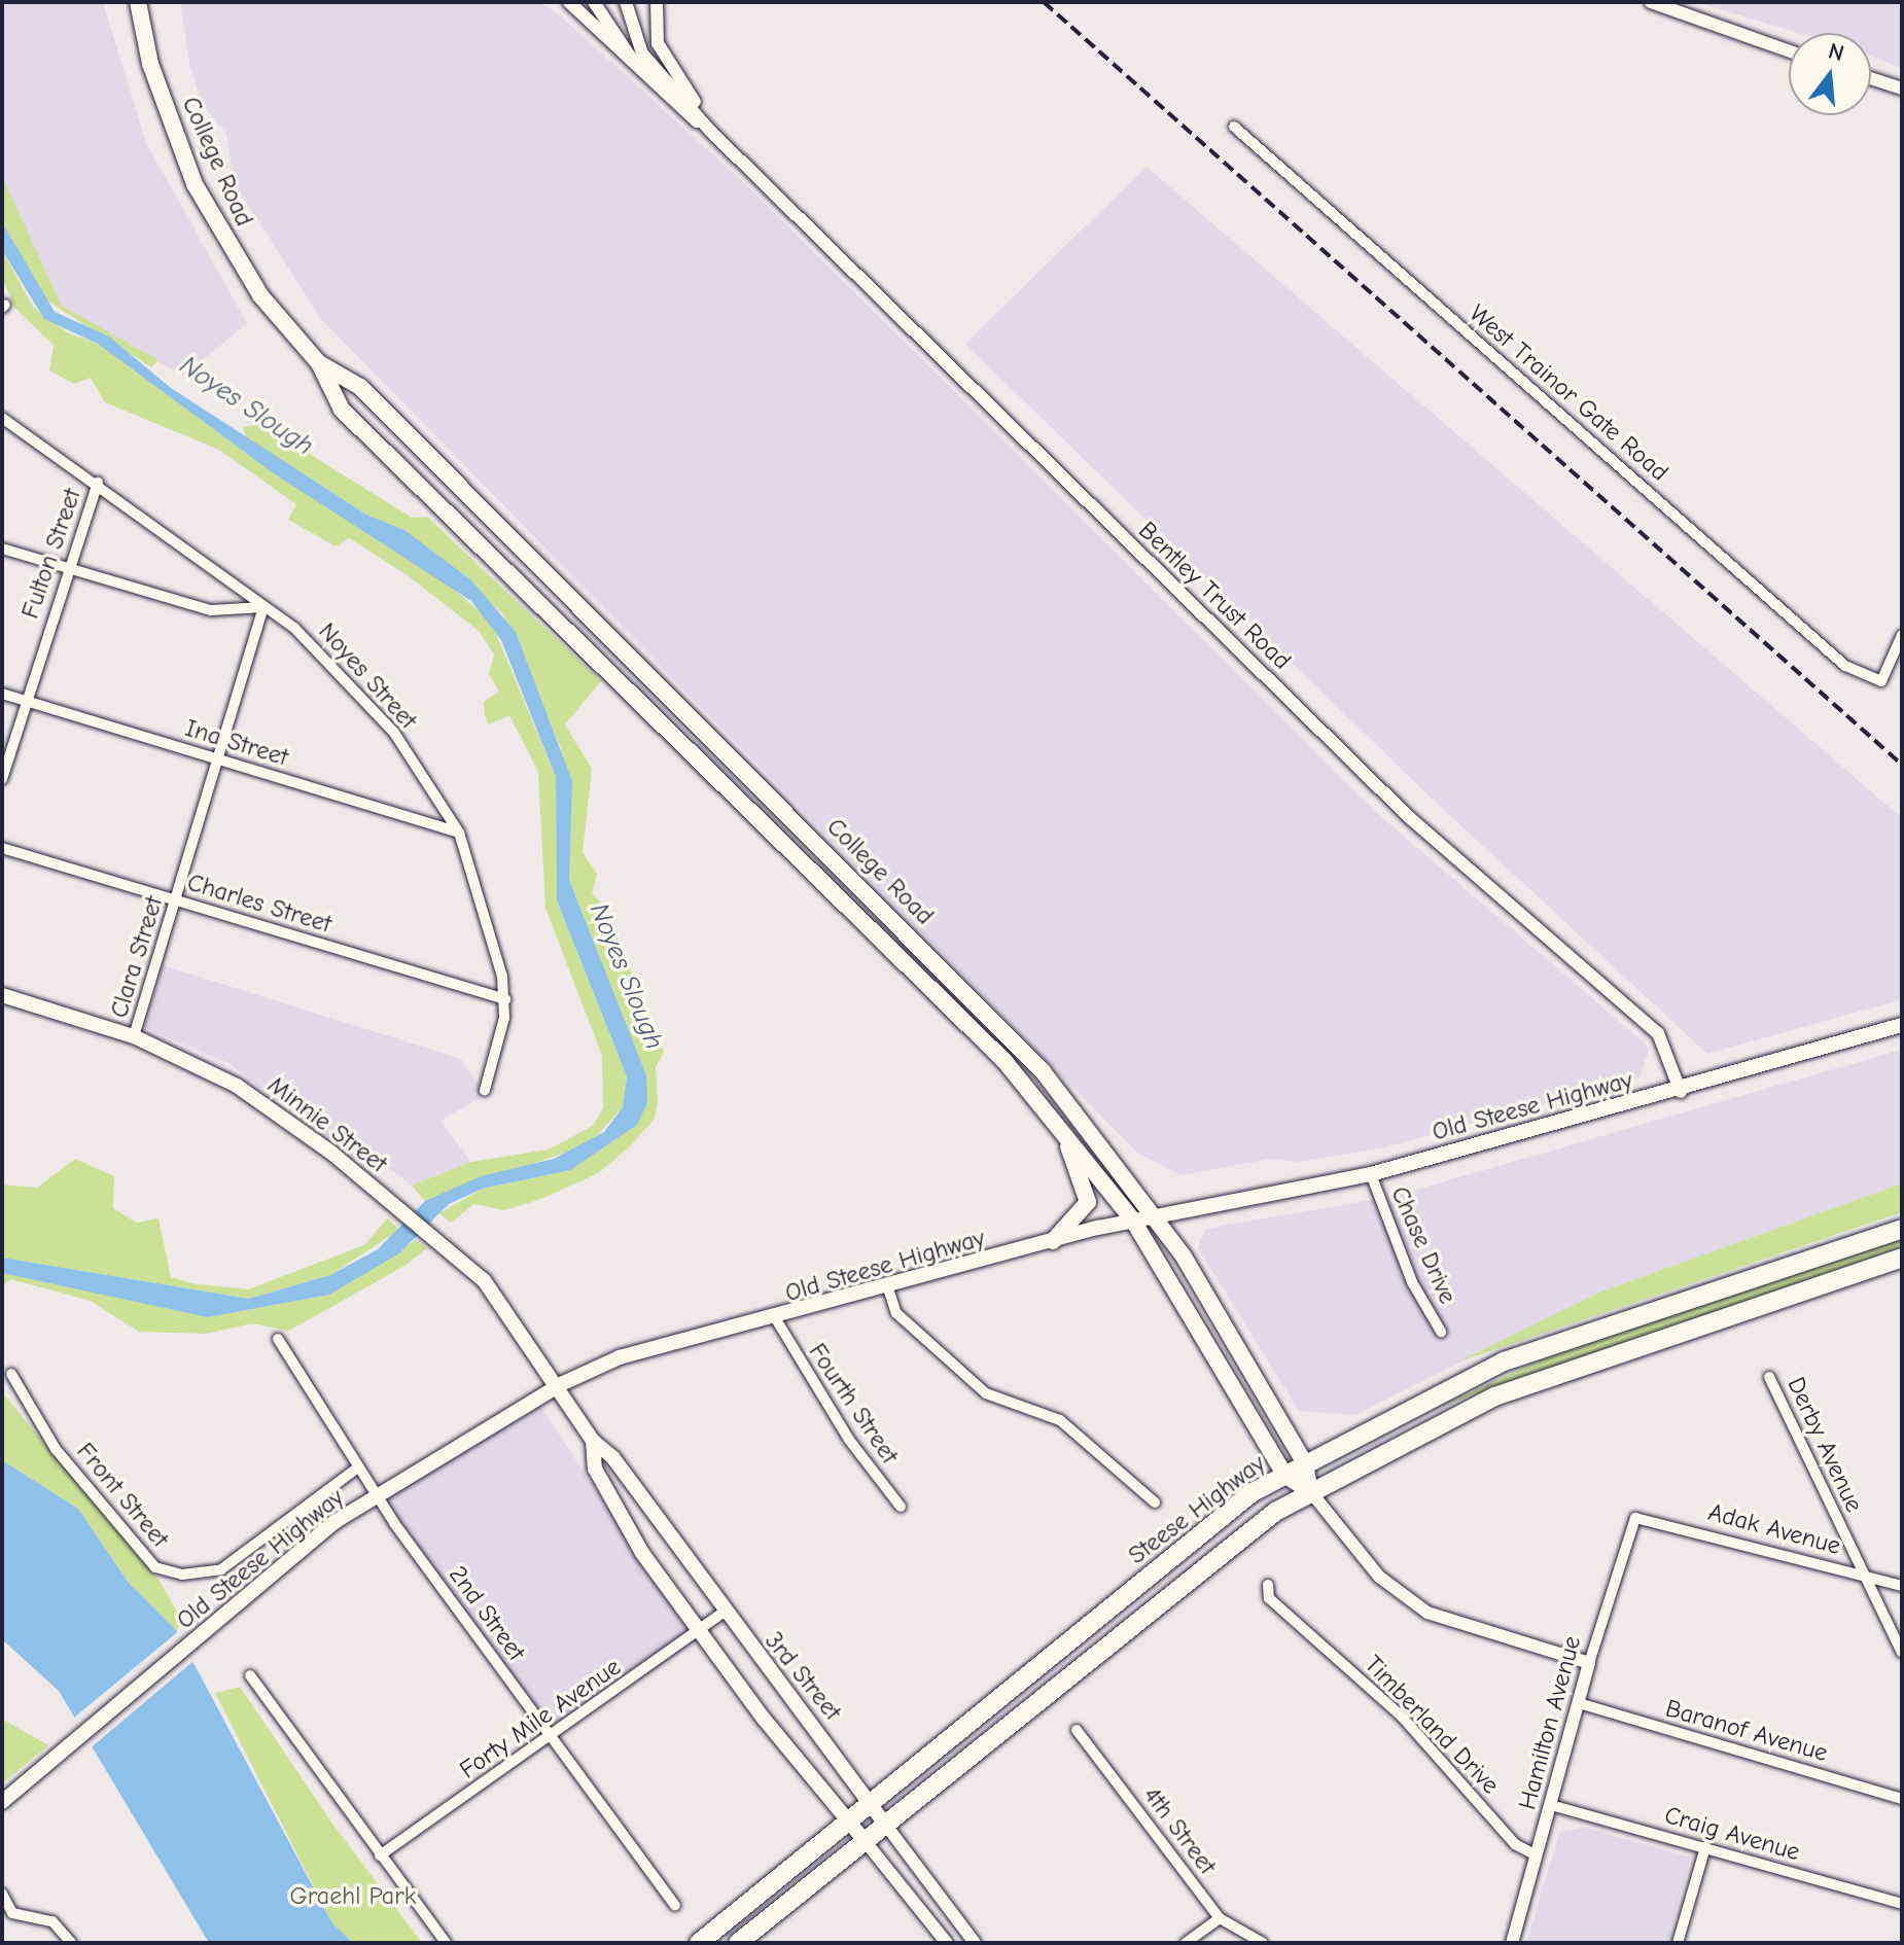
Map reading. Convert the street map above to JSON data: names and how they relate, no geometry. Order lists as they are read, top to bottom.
{
  "streets": {
    "highway": ["Steese Highway"],
    "main road": [
      "College Road",
      "Old Steese Highway",
      "Minnie Street",
      "3rd Street"
    ],
    "street": [
      "West Trainor Gate Road",
      "Fulton Street",
      "Bentley Trust Road",
      "Noyes Street",
      "Ina Street",
      "Charles Street",
      "Clara Street",
      "Chase Drive",
      "Fourth Street",
      "Derby Avenue",
      "Front Street",
      "Adak Avenue",
      "2nd Street",
      "Forty Mile Avenue",
      "Hamilton Avenue",
      "Timberland Drive",
      "Baranof Avenue",
      "4th Street",
      "Craig Avenue"
    ]
  },
  "crossings": [
    ["College Road", "Old Steese Highway"],
    ["College Road", "Steese Highway"],
    ["College Road", "Hamilton Avenue"],
    ["Fulton Street", "Noyes Street"],
    ["Fulton Street", "Ina Street"],
    ["Bentley Trust Road", "Old Steese Highway"],
    ["Noyes Street", "Ina Street"],
    ["Noyes Street", "Charles Street"],
    ["Noyes Street", "Clara Street"],
    ["Ina Street", "Clara Street"],
    ["Charles Street", "Clara Street"],
    ["Clara Street", "Minnie Street"],
    ["Old Steese Highway", "Minnie Street"],
    ["Old Steese Highway", "Chase Drive"],
    ["Old Steese Highway", "Fourth Street"],
    ["Old Steese Highway", "2nd Street"],
    ["Old Steese Highway", "3rd Street"],
    ["Minnie Street", "3rd Street"],
    ["Derby Avenue", "Adak Avenue"],
    ["Front Street", "2nd Street"],
    ["Steese Highway", "3rd Street"],
    ["Adak Avenue", "Hamilton Avenue"],
    ["2nd Street", "Forty Mile Avenue"],
    ["3rd Street", "Forty Mile Avenue"],
    ["Hamilton Avenue", "Timberland Drive"],
    ["Hamilton Avenue", "Baranof Avenue"],
    ["Hamilton Avenue", "Craig Avenue"]
  ],
  "water": ["Noyes Slough"],
  "parks": ["Graehl Park"],
  "north": "top"
}
